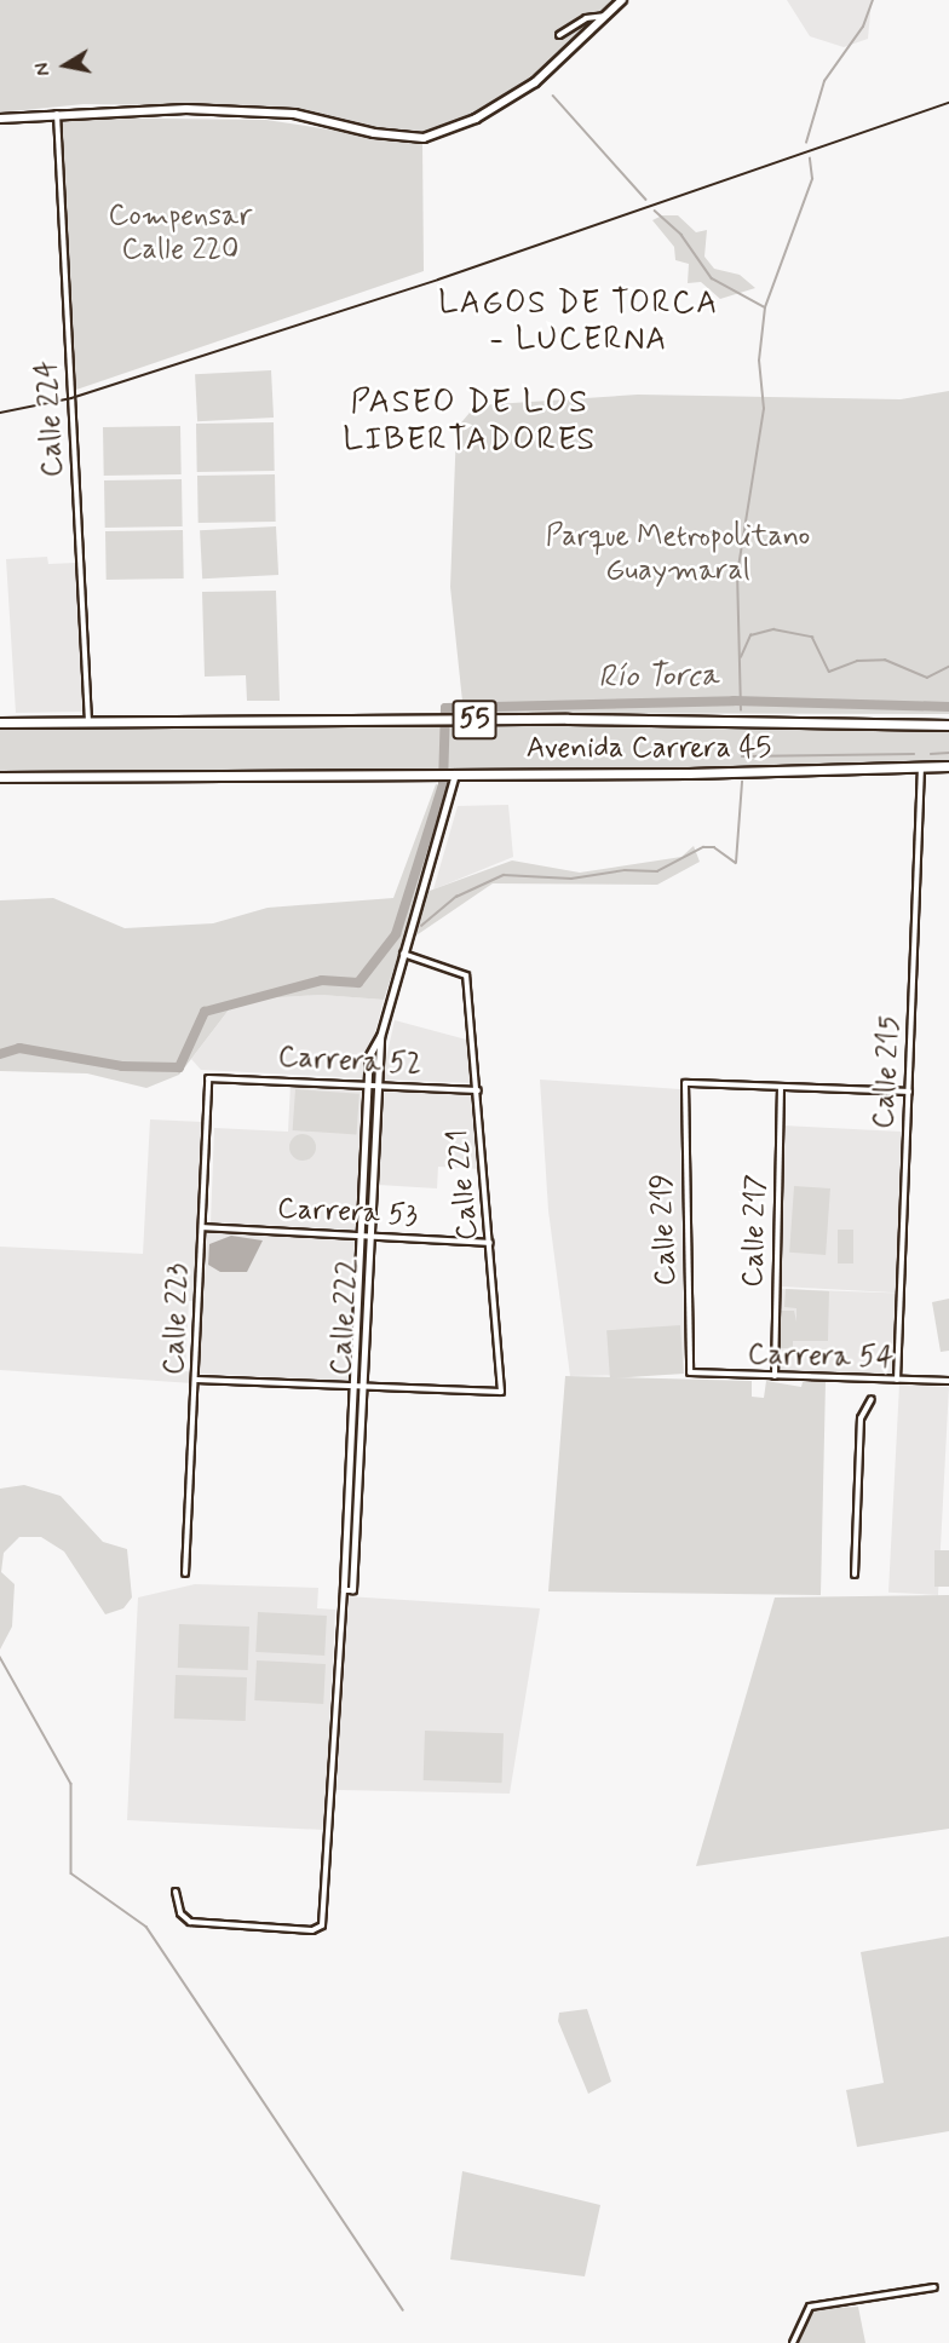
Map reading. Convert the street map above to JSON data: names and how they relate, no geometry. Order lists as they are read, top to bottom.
{
  "streets": {
    "highway": ["55", "Avenida Carrera 45"],
    "street": [
      "Calle 224",
      "Carrera 52",
      "Calle 215",
      "Calle 221",
      "Carrera 53",
      "Calle 219",
      "Calle 217",
      "Calle 222",
      "Calle 223",
      "Carrera 54"
    ]
  },
  "crossings": [
    ["Calle 224", "Avenida Carrera 45"],
    ["Avenida Carrera 45", "Calle 215"],
    ["Avenida Carrera 45", "Calle 222"],
    ["Carrera 52", "Calle 221"],
    ["Carrera 52", "Calle 222"],
    ["Carrera 52", "Calle 223"],
    ["Calle 215", "Carrera 54"],
    ["Calle 221", "Carrera 53"],
    ["Calle 221", "Calle 222"],
    ["Carrera 53", "Calle 222"],
    ["Carrera 53", "Calle 223"],
    ["Calle 219", "Calle 217"],
    ["Calle 219", "Carrera 54"],
    ["Calle 217", "Carrera 54"]
  ],
  "districts": ["LAGOS DE TORCA - LUCERNA", "PASEO DE LOS LIBERTADORES"],
  "water": ["Río Torca"],
  "parks": ["Compensar Calle 220", "Parque Metropolitano Guaymaral"],
  "north": "left"
}
